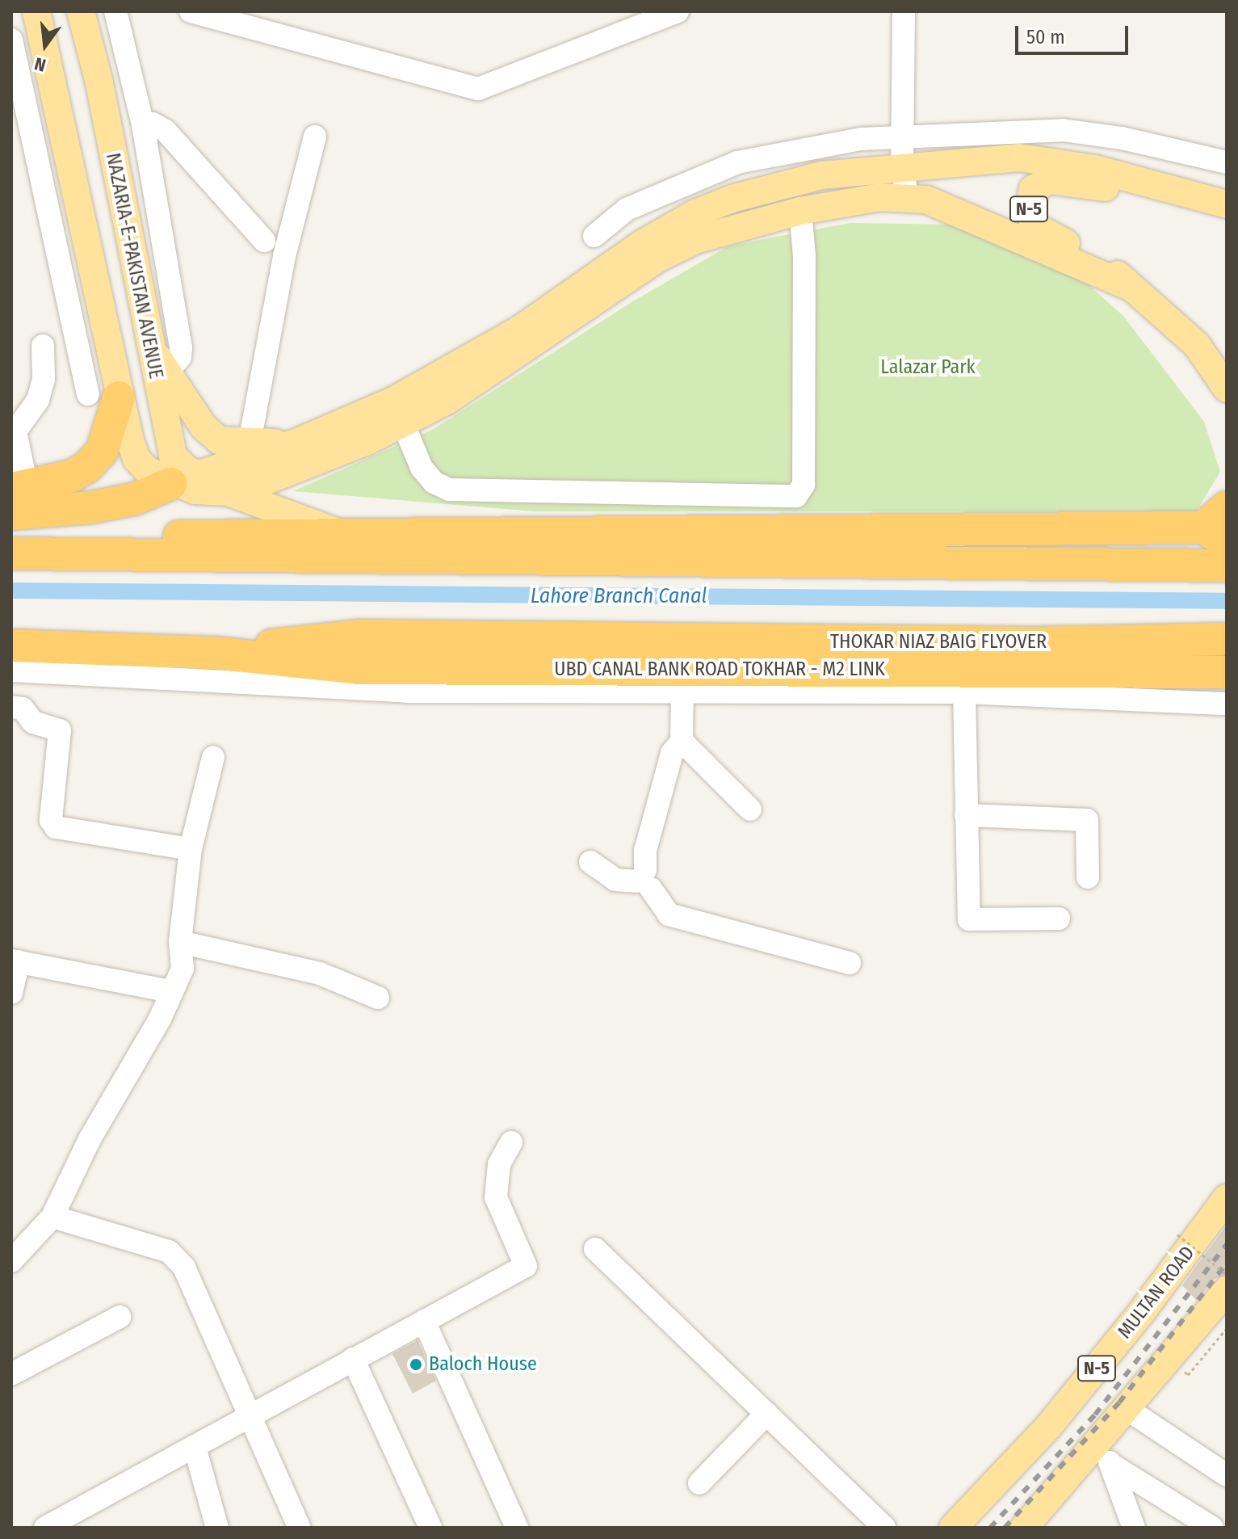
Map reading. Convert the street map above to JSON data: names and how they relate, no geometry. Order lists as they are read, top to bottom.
{
  "streets": {
    "highway": ["THOKAR NIAZ BAIG FLYOVER", "UBD CANAL BANK ROAD TOKHAR - M2 LINK"],
    "main road": ["N-5", "NAZARIA-E-PAKISTAN AVENUE", "MULTAN ROAD"]
  },
  "crossings": [
    ["THOKAR NIAZ BAIG FLYOVER", "UBD CANAL BANK ROAD TOKHAR - M2 LINK"]
  ],
  "water": ["Lahore Branch Canal"],
  "parks": ["Lalazar Park"],
  "places": ["Baloch House"],
  "scale_bar": "50 m",
  "north": "bottom"
}
